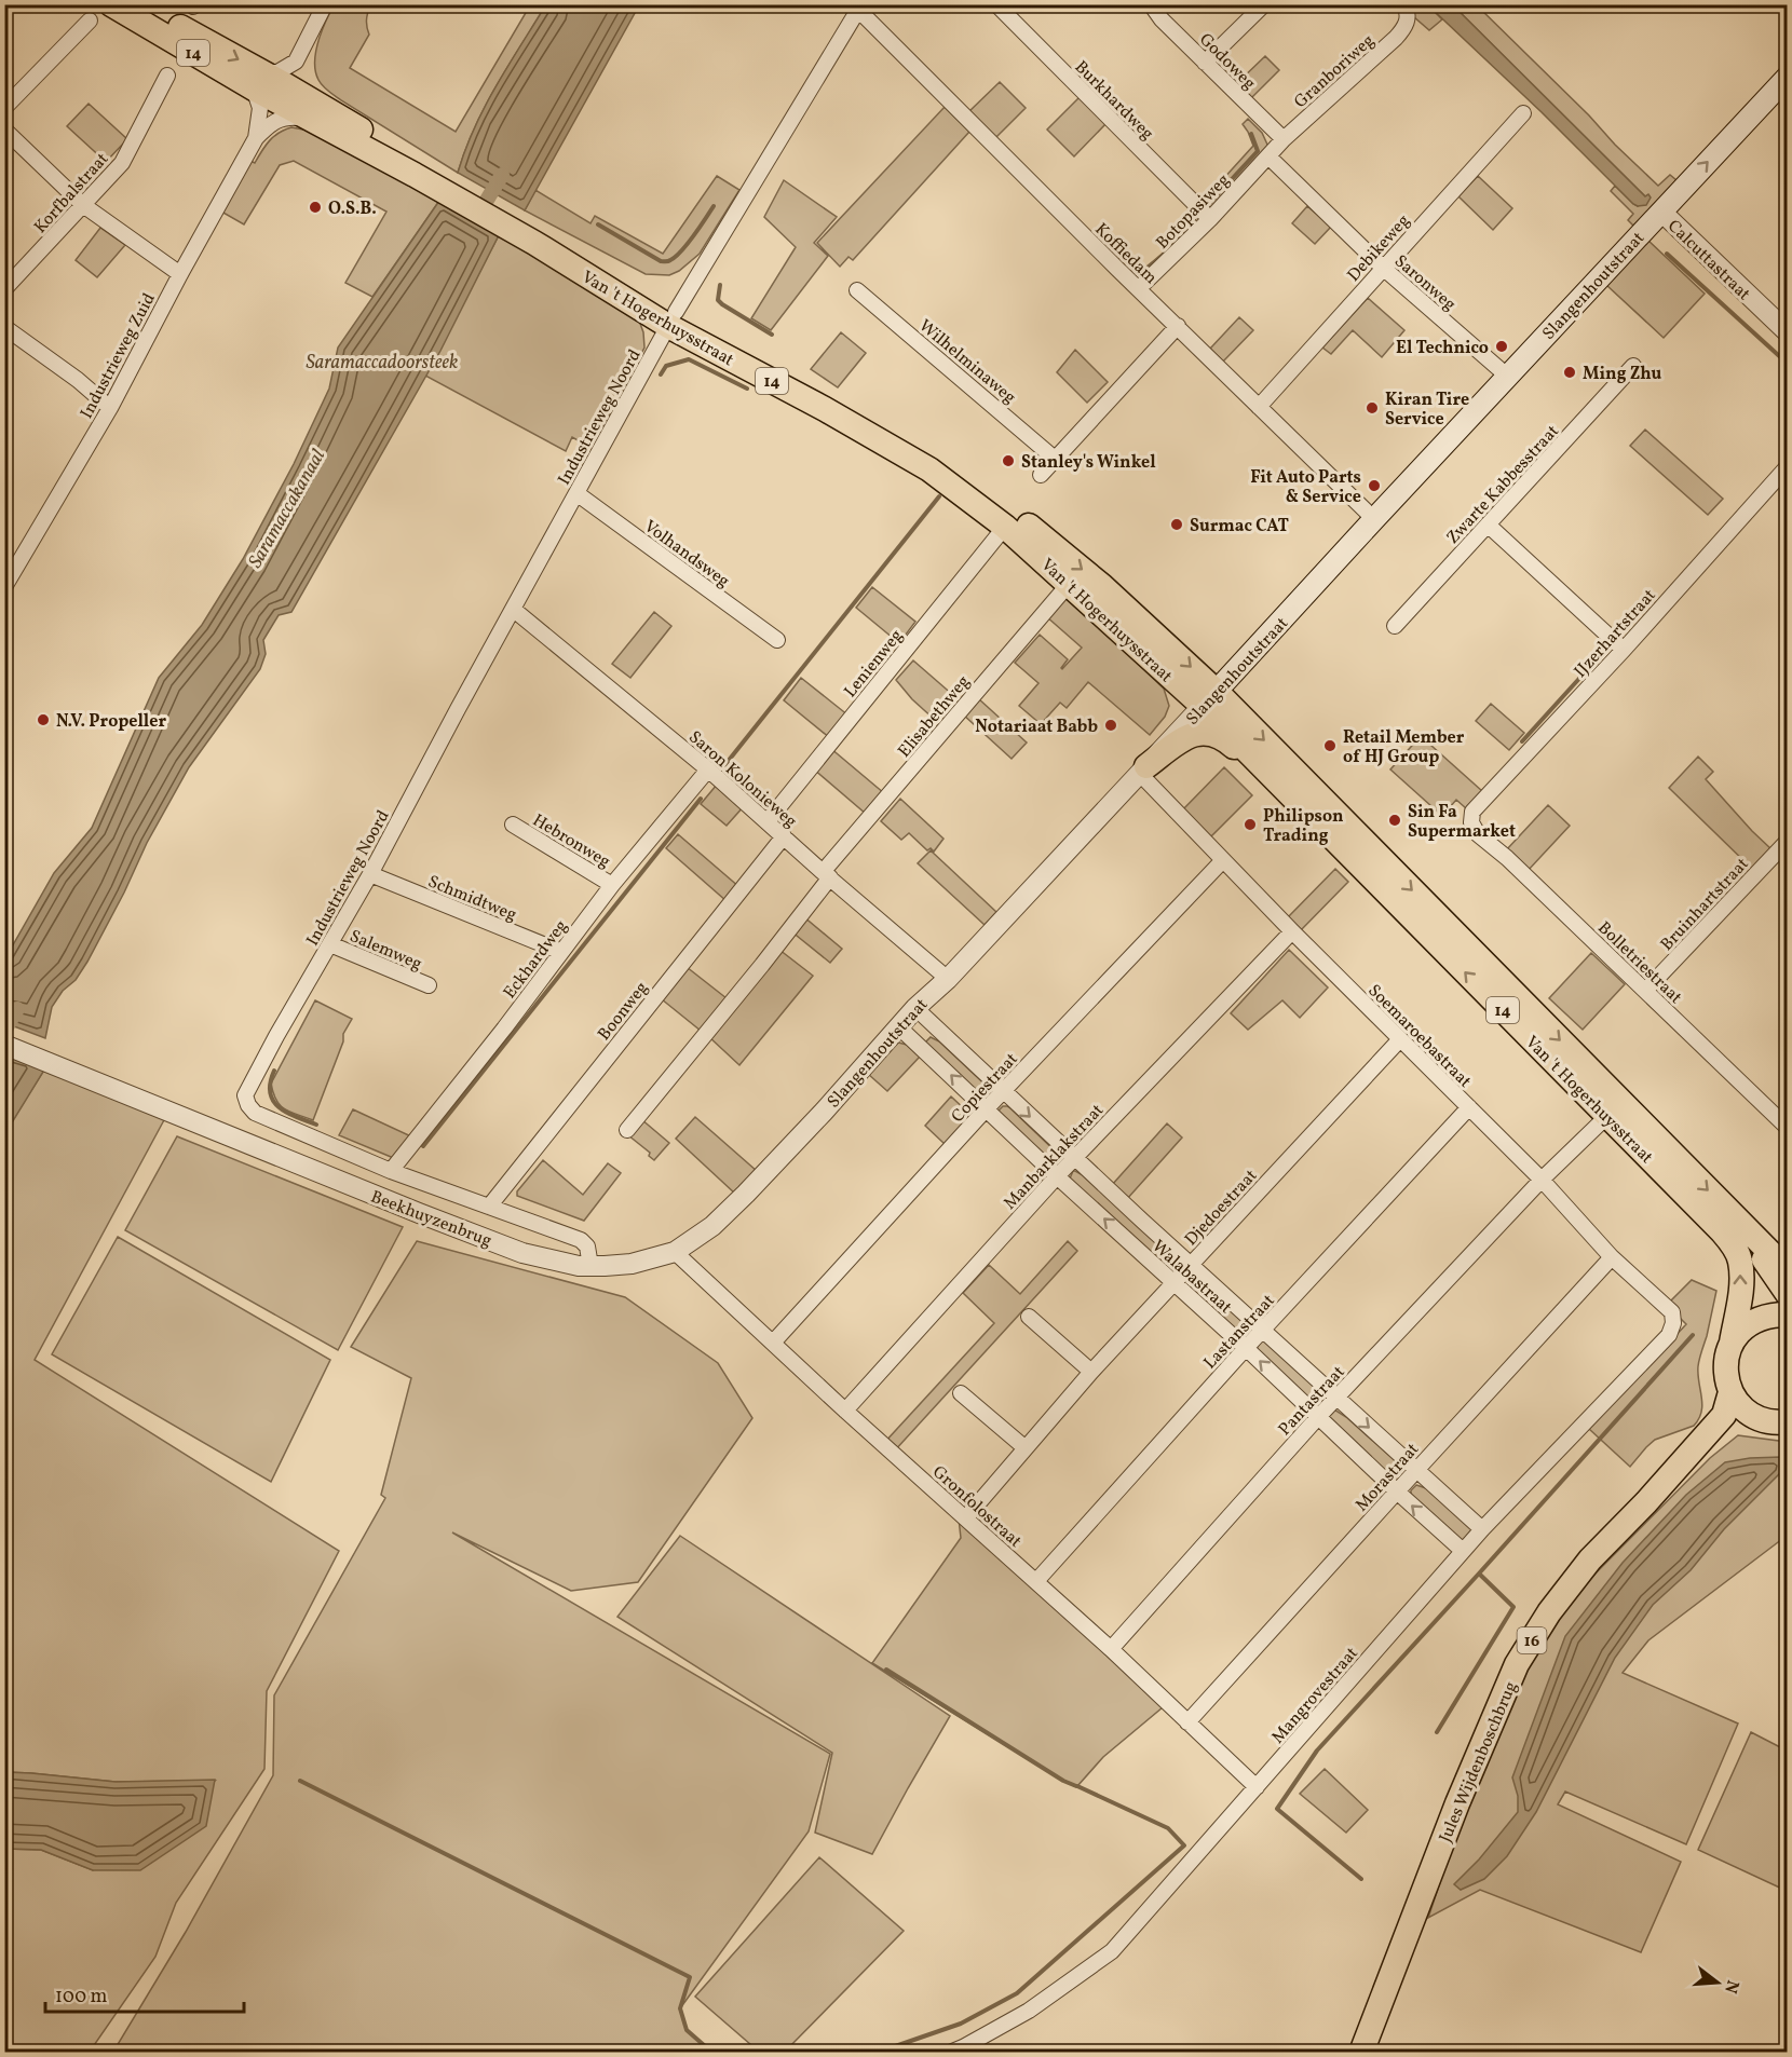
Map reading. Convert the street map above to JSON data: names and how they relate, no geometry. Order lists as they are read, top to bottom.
{
  "streets": {
    "main road": [
      "14",
      "Slangenhoutstraat",
      "Van 't Hogerhuysstraat",
      "16",
      "Jules Wijdenboschbrug"
    ],
    "street": [
      "Godoweg",
      "Granboriweg",
      "Burkhardweg",
      "Korfbalstraat",
      "Botopasiweg",
      "Debikeweg",
      "Koffiedam",
      "Calcuttastraat",
      "Saronweg",
      "Industrieweg Zuid",
      "Wilhelminaweg",
      "Industrieweg Noord",
      "Zwarte Kabbesstraat",
      "Volhandsweg",
      "IJzerhartstraat",
      "Lenienweg",
      "Elisabethweg",
      "Saron Kolonieweg",
      "Hebronweg",
      "Schmidtweg",
      "Bruinhartstraat",
      "Salemweg",
      "Eckhardweg",
      "Bolletriestraat",
      "Boonweg",
      "Soemaroebastraat",
      "Copiestraat",
      "Manbarklakstraat",
      "Djedoestraat",
      "Beekhuyzenbrug",
      "Walabastraat",
      "Lastanstraat",
      "Pantastraat",
      "Morastraat",
      "Gronfolostraat",
      "Mangrovestraat"
    ]
  },
  "crossings": [
    ["14", "Van 't Hogerhuysstraat"],
    ["14", "Industrieweg Zuid"],
    ["Godoweg", "Granboriweg"],
    ["Granboriweg", "Botopasiweg"],
    ["Granboriweg", "Saronweg"],
    ["Burkhardweg", "Botopasiweg"],
    ["Botopasiweg", "Koffiedam"],
    ["Botopasiweg", "Saronweg"],
    ["Debikeweg", "Koffiedam"],
    ["Debikeweg", "Saronweg"],
    ["Koffiedam", "Slangenhoutstraat"],
    ["Koffiedam", "Industrieweg Noord"],
    ["Calcuttastraat", "Slangenhoutstraat"],
    ["Saronweg", "Slangenhoutstraat"],
    ["Slangenhoutstraat", "Van 't Hogerhuysstraat"],
    ["Slangenhoutstraat", "Saron Kolonieweg"],
    ["Slangenhoutstraat", "Soemaroebastraat"],
    ["Slangenhoutstraat", "Beekhuyzenbrug"],
    ["Slangenhoutstraat", "Walabastraat"],
    ["Slangenhoutstraat", "Gronfolostraat"],
    ["Van 't Hogerhuysstraat", "Industrieweg Zuid"],
    ["Van 't Hogerhuysstraat", "Industrieweg Noord"],
    ["Van 't Hogerhuysstraat", "Lenienweg"],
    ["Van 't Hogerhuysstraat", "Elisabethweg"],
    ["Van 't Hogerhuysstraat", "Pantastraat"],
    ["Van 't Hogerhuysstraat", "Jules Wijdenboschbrug"],
    ["Industrieweg Noord", "Volhandsweg"],
    ["Industrieweg Noord", "Saron Kolonieweg"],
    ["Industrieweg Noord", "Schmidtweg"],
    ["Industrieweg Noord", "Salemweg"],
    ["Industrieweg Noord", "Eckhardweg"],
    ["Industrieweg Noord", "Boonweg"],
    ["Industrieweg Noord", "Beekhuyzenbrug"],
    ["IJzerhartstraat", "Bolletriestraat"],
    ["Lenienweg", "Saron Kolonieweg"],
    ["Elisabethweg", "Saron Kolonieweg"],
    ["Saron Kolonieweg", "Eckhardweg"],
    ["Saron Kolonieweg", "Boonweg"],
    ["Hebronweg", "Eckhardweg"],
    ["Schmidtweg", "Eckhardweg"],
    ["Bruinhartstraat", "Bolletriestraat"],
    ["Soemaroebastraat", "Copiestraat"],
    ["Soemaroebastraat", "Manbarklakstraat"],
    ["Soemaroebastraat", "Djedoestraat"],
    ["Soemaroebastraat", "Lastanstraat"],
    ["Soemaroebastraat", "Pantastraat"],
    ["Soemaroebastraat", "Morastraat"],
    ["Soemaroebastraat", "Mangrovestraat"],
    ["Copiestraat", "Walabastraat"],
    ["Copiestraat", "Gronfolostraat"],
    ["Manbarklakstraat", "Walabastraat"],
    ["Manbarklakstraat", "Gronfolostraat"],
    ["Djedoestraat", "Walabastraat"],
    ["Djedoestraat", "Gronfolostraat"],
    ["Beekhuyzenbrug", "Gronfolostraat"],
    ["Walabastraat", "Lastanstraat"],
    ["Walabastraat", "Pantastraat"],
    ["Walabastraat", "Morastraat"],
    ["Walabastraat", "Mangrovestraat"],
    ["Lastanstraat", "Gronfolostraat"],
    ["Pantastraat", "Gronfolostraat"],
    ["Morastraat", "Gronfolostraat"],
    ["Gronfolostraat", "Mangrovestraat"]
  ],
  "water": ["Saramaccadoorsteek", "Saramaccakanaal"],
  "places": [
    "O.S.B.",
    "El Technico",
    "Ming Zhu",
    "Kiran Tire Service",
    "Stanley's Winkel",
    "Fit Auto Parts & Service",
    "Surmac CAT",
    "N.V. Propeller",
    "Notariaat Babb",
    "Retail Member of HJ Group",
    "Sin Fa Supermarket",
    "Philipson Trading"
  ],
  "scale_bar": "100 m",
  "north": "right"
}
